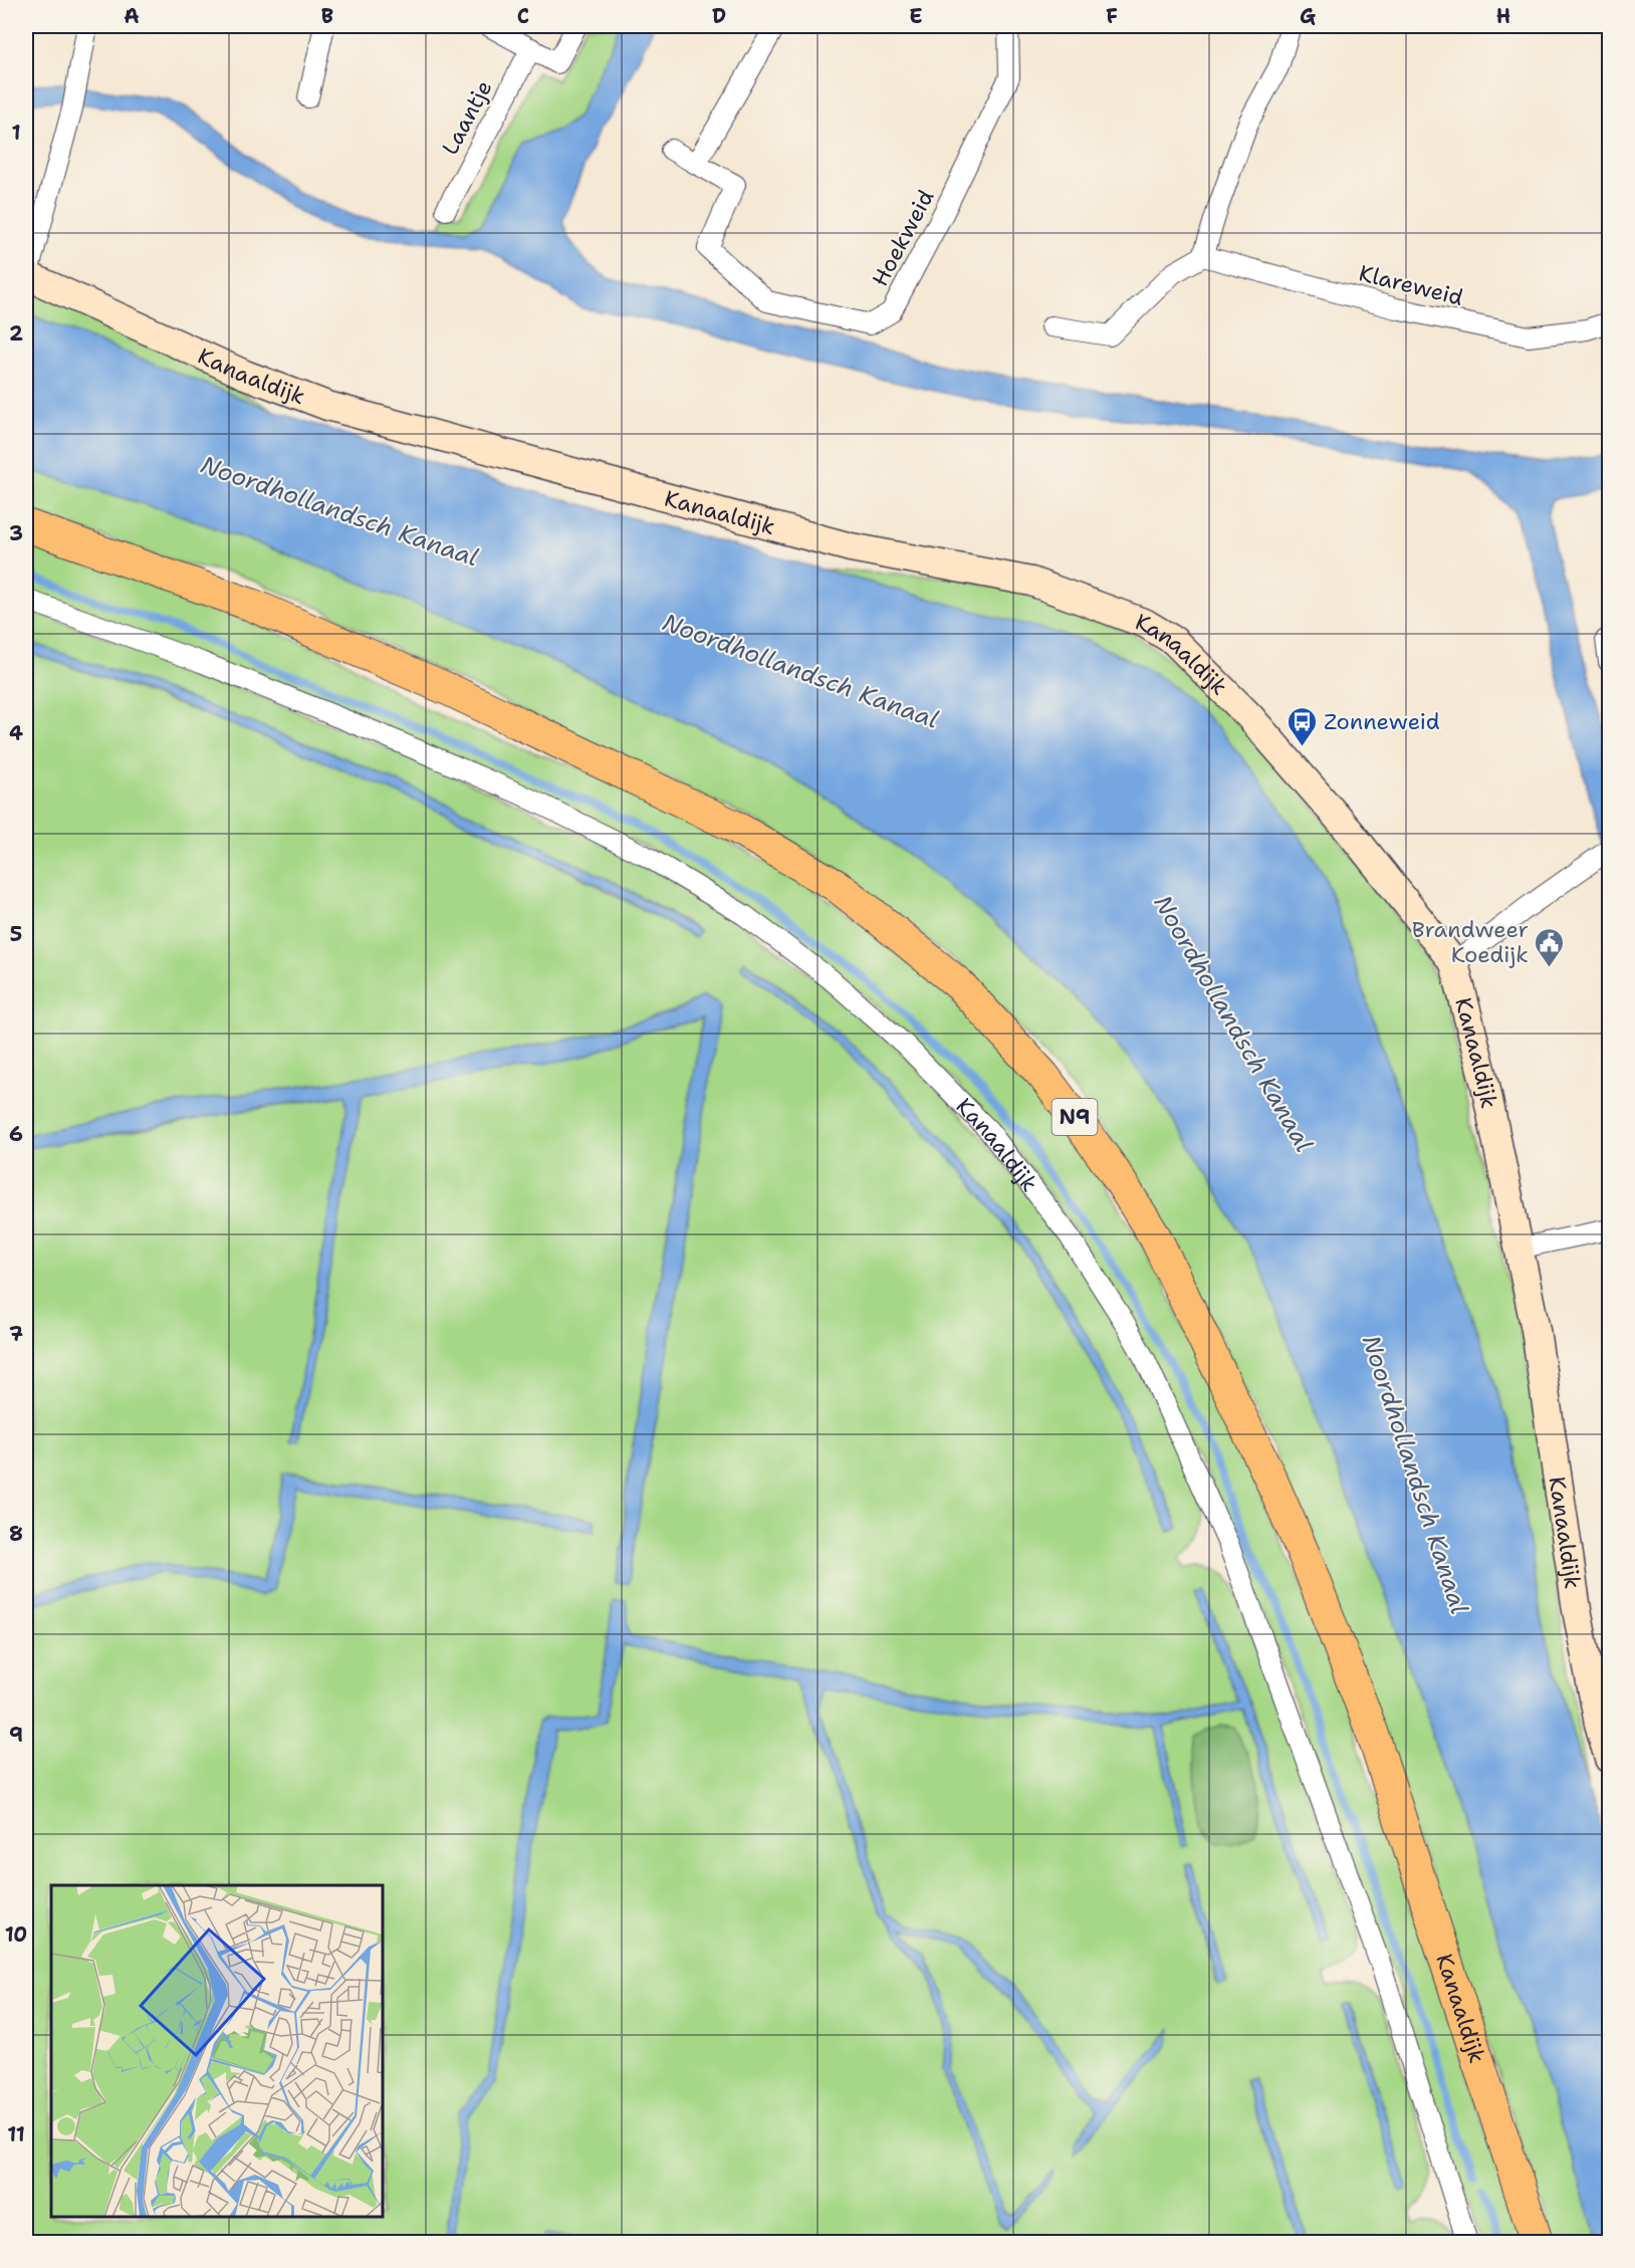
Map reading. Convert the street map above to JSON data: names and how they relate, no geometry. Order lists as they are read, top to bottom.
{
  "streets": {
    "main road": ["Kanaaldijk", "N9"],
    "street": ["Laantje", "Hoekweid", "Klareweid"]
  },
  "water": ["Noordhollandsch Kanaal"],
  "places": {
    "bus stop": ["Zonneweid"],
    "public building": ["Brandweer Koedijk"]
  },
  "grid": {
    "columns": [
      "A",
      "B",
      "C",
      "D",
      "E",
      "F",
      "G",
      "H"
    ],
    "rows": [
      "1",
      "2",
      "3",
      "4",
      "5",
      "6",
      "7",
      "8",
      "9",
      "10",
      "11"
    ]
  }
}
